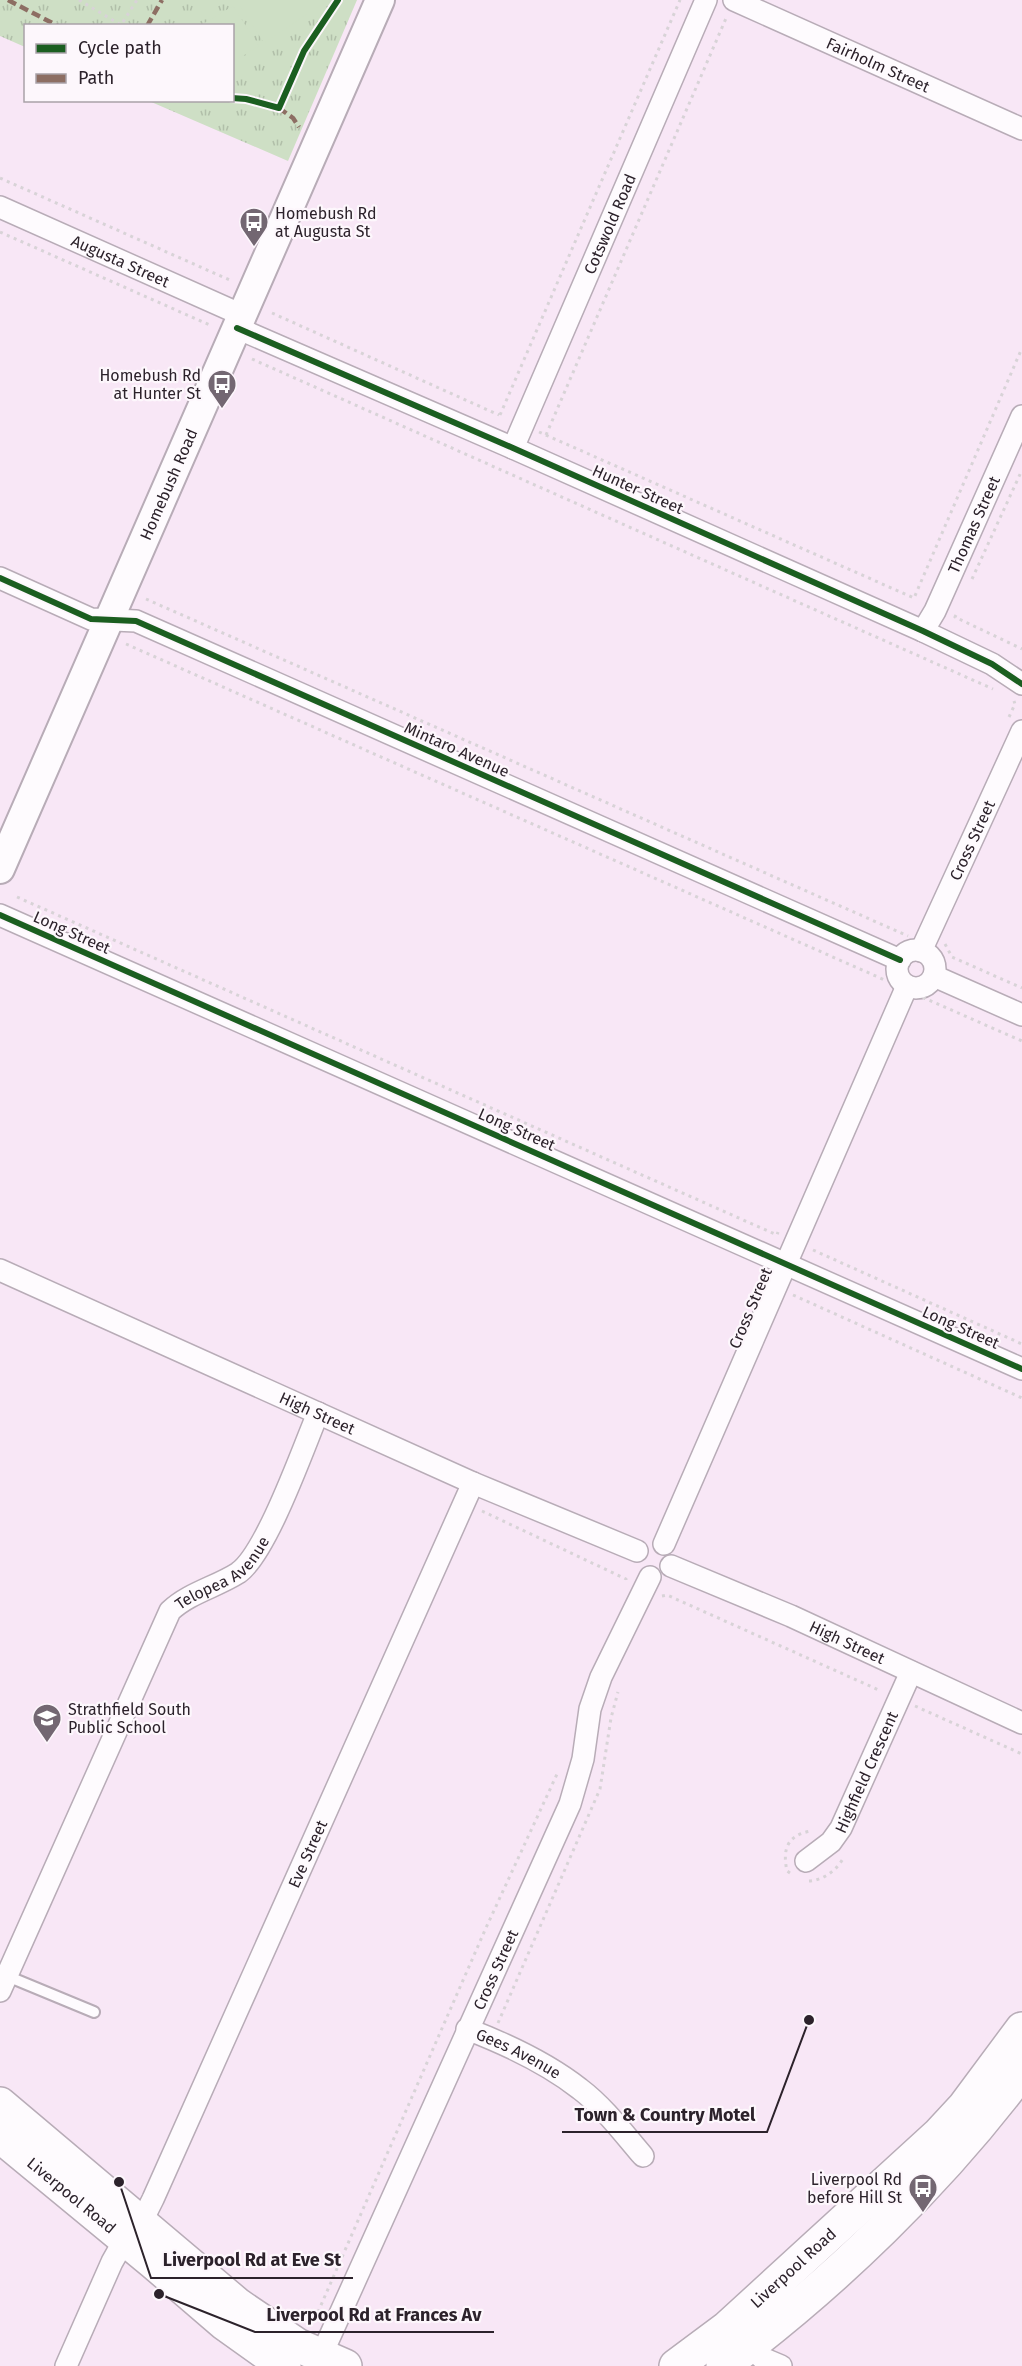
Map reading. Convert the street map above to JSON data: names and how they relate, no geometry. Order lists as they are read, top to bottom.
{
  "streets": {
    "highway": ["Liverpool Road"],
    "main road": ["Homebush Road"],
    "street": [
      "Fairholm Street",
      "Cotswold Road",
      "Augusta Street",
      "Hunter Street",
      "Thomas Street",
      "Mintaro Avenue",
      "Cross Street",
      "Long Street",
      "High Street",
      "Telopea Avenue",
      "Highfield Crescent",
      "Eve Street",
      "Gees Avenue"
    ]
  },
  "crossings": [
    ["Cotswold Road", "Hunter Street"],
    ["Augusta Street", "Homebush Road"],
    ["Augusta Street", "Hunter Street"],
    ["Homebush Road", "Hunter Street"],
    ["Homebush Road", "Mintaro Avenue"],
    ["Hunter Street", "Thomas Street"],
    ["Mintaro Avenue", "Cross Street"],
    ["Cross Street", "Long Street"],
    ["Cross Street", "High Street"],
    ["Cross Street", "Gees Avenue"],
    ["Cross Street", "Liverpool Road"],
    ["High Street", "Telopea Avenue"],
    ["High Street", "Highfield Crescent"],
    ["High Street", "Eve Street"],
    ["Eve Street", "Liverpool Road"]
  ],
  "places": {
    "bus stop": ["Homebush Rd at Augusta St", "Homebush Rd at Hunter St", "Liverpool Rd before Hill St"],
    "school or university": ["Strathfield South Public School"],
    "other": ["Town & Country Motel", "Liverpool Rd at Eve St", "Liverpool Rd at Frances Av"]
  },
  "legend": ["Cycle path", "Path"]
}
